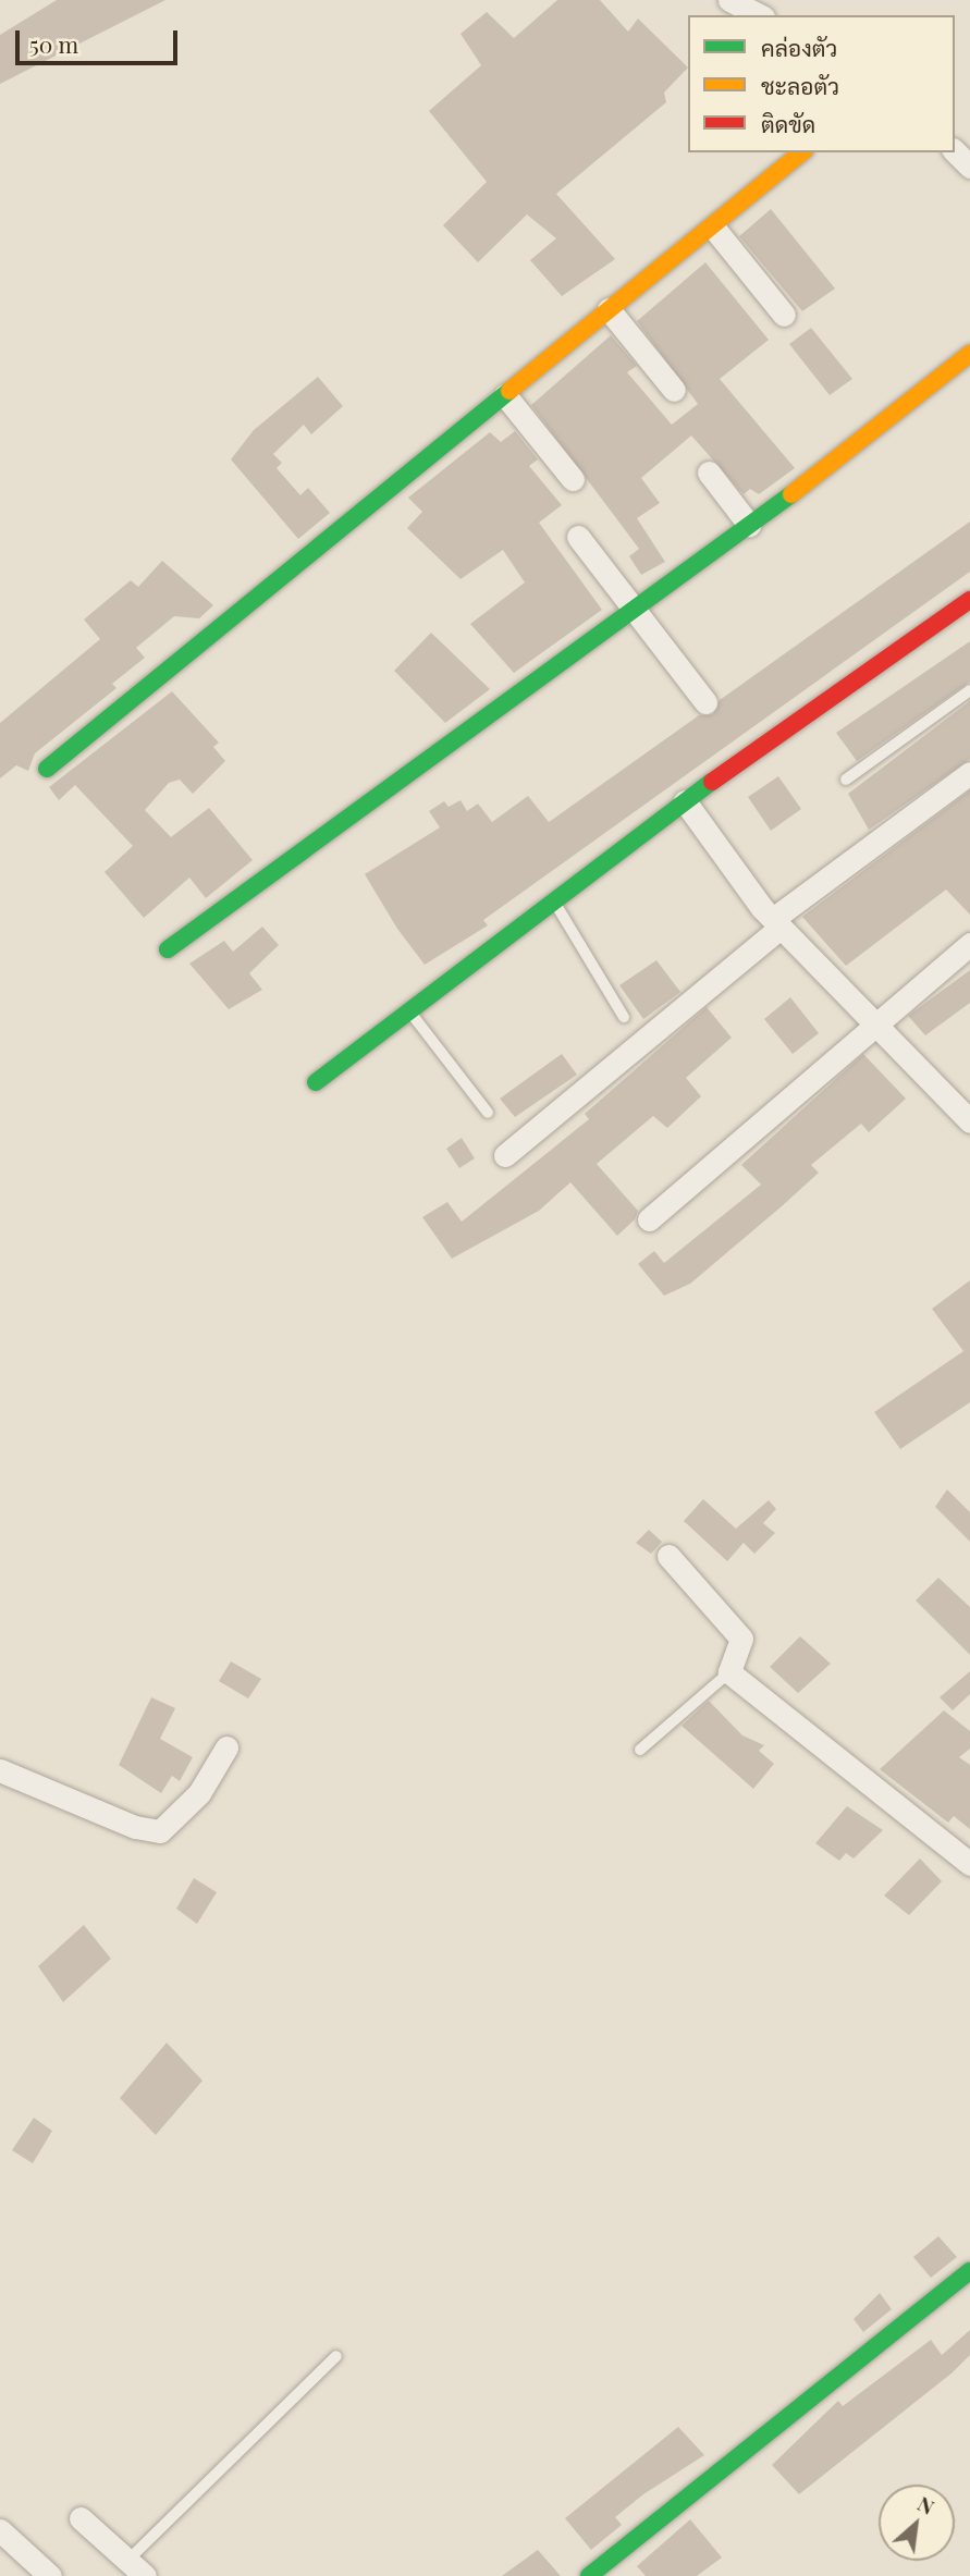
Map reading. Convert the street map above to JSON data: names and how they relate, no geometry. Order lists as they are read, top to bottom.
{
  "legend": ["คล่องตัว", "ชะลอตัว", "ติดขัด"],
  "scale_bar": "50 m",
  "north": "top right"
}
